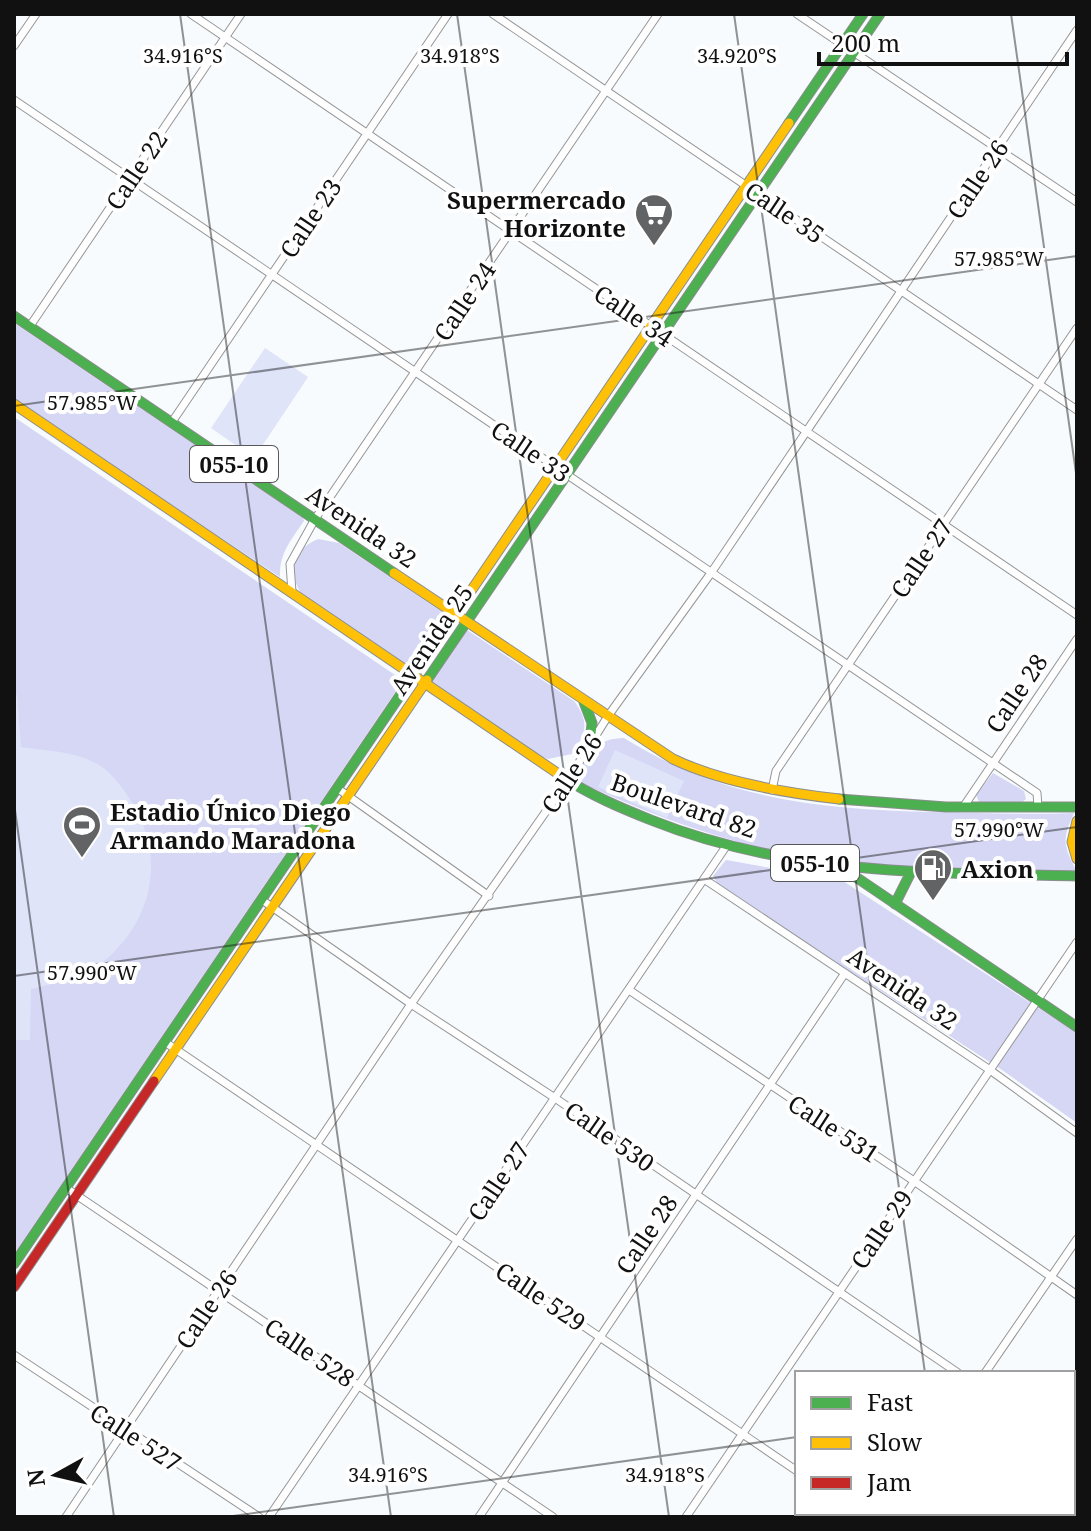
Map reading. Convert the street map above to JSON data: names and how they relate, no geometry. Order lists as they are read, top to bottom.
{
  "streets": {
    "main road": [
      "055-10",
      "Avenida 32",
      "Avenida 25",
      "Boulevard 82"
    ],
    "street": [
      "Calle 22",
      "Calle 26",
      "Calle 35",
      "Calle 23",
      "Calle 24",
      "Calle 34",
      "Calle 33",
      "Calle 27",
      "Calle 28",
      "Calle 531",
      "Calle 530",
      "Calle 29",
      "Calle 529",
      "Calle 528",
      "Calle 527"
    ]
  },
  "crossings": [
    ["Calle 22", "Calle 34"],
    ["Calle 22", "Calle 33"],
    ["Calle 22", "Avenida 32"],
    ["Calle 26", "Calle 35"],
    ["Calle 26", "Calle 34"],
    ["Calle 26", "Calle 33"],
    ["Calle 26", "055-10"],
    ["Calle 26", "Avenida 32"],
    ["Calle 26", "Boulevard 82"],
    ["Calle 26", "Calle 530"],
    ["Calle 26", "Calle 529"],
    ["Calle 26", "Calle 528"],
    ["Calle 26", "Calle 527"],
    ["Calle 35", "Calle 24"],
    ["Calle 35", "Calle 27"],
    ["Calle 35", "Avenida 25"],
    ["Calle 23", "Calle 34"],
    ["Calle 23", "Calle 33"],
    ["Calle 23", "Avenida 32"],
    ["Calle 24", "Calle 34"],
    ["Calle 24", "Calle 33"],
    ["Calle 24", "055-10"],
    ["Calle 24", "Avenida 32"],
    ["Calle 34", "Calle 27"],
    ["Calle 34", "Avenida 25"],
    ["Calle 33", "Calle 27"],
    ["Calle 33", "Avenida 25"],
    ["Calle 33", "Calle 28"],
    ["Calle 33", "Boulevard 82"],
    ["055-10", "Avenida 25"],
    ["055-10", "Boulevard 82"],
    ["Avenida 32", "Calle 27"],
    ["Avenida 32", "Avenida 25"],
    ["Avenida 32", "Calle 28"],
    ["Avenida 32", "Boulevard 82"],
    ["Avenida 32", "Calle 29"],
    ["Calle 27", "Boulevard 82"],
    ["Calle 27", "Calle 531"],
    ["Calle 27", "Calle 530"],
    ["Calle 27", "Calle 529"],
    ["Calle 27", "Calle 528"],
    ["Avenida 25", "Calle 530"],
    ["Avenida 25", "Calle 529"],
    ["Avenida 25", "Calle 528"],
    ["Calle 28", "Boulevard 82"],
    ["Calle 28", "Calle 531"],
    ["Calle 28", "Calle 530"],
    ["Calle 28", "Calle 529"],
    ["Calle 28", "Calle 528"],
    ["Calle 531", "Calle 29"],
    ["Calle 530", "Calle 29"],
    ["Calle 29", "Calle 529"]
  ],
  "places": {
    "supermarket": ["Supermercado Horizonte"],
    "sports": ["Estadio Único Diego Armando Maradona"],
    "fuel station": ["Axion"]
  },
  "legend": ["Fast", "Slow", "Jam"],
  "scale_bar": "200 m",
  "north": "left",
  "coordinates": [
    "34.916°S",
    "34.918°S",
    "34.920°S",
    "57.985°W",
    "57.990°W"
  ]
}
